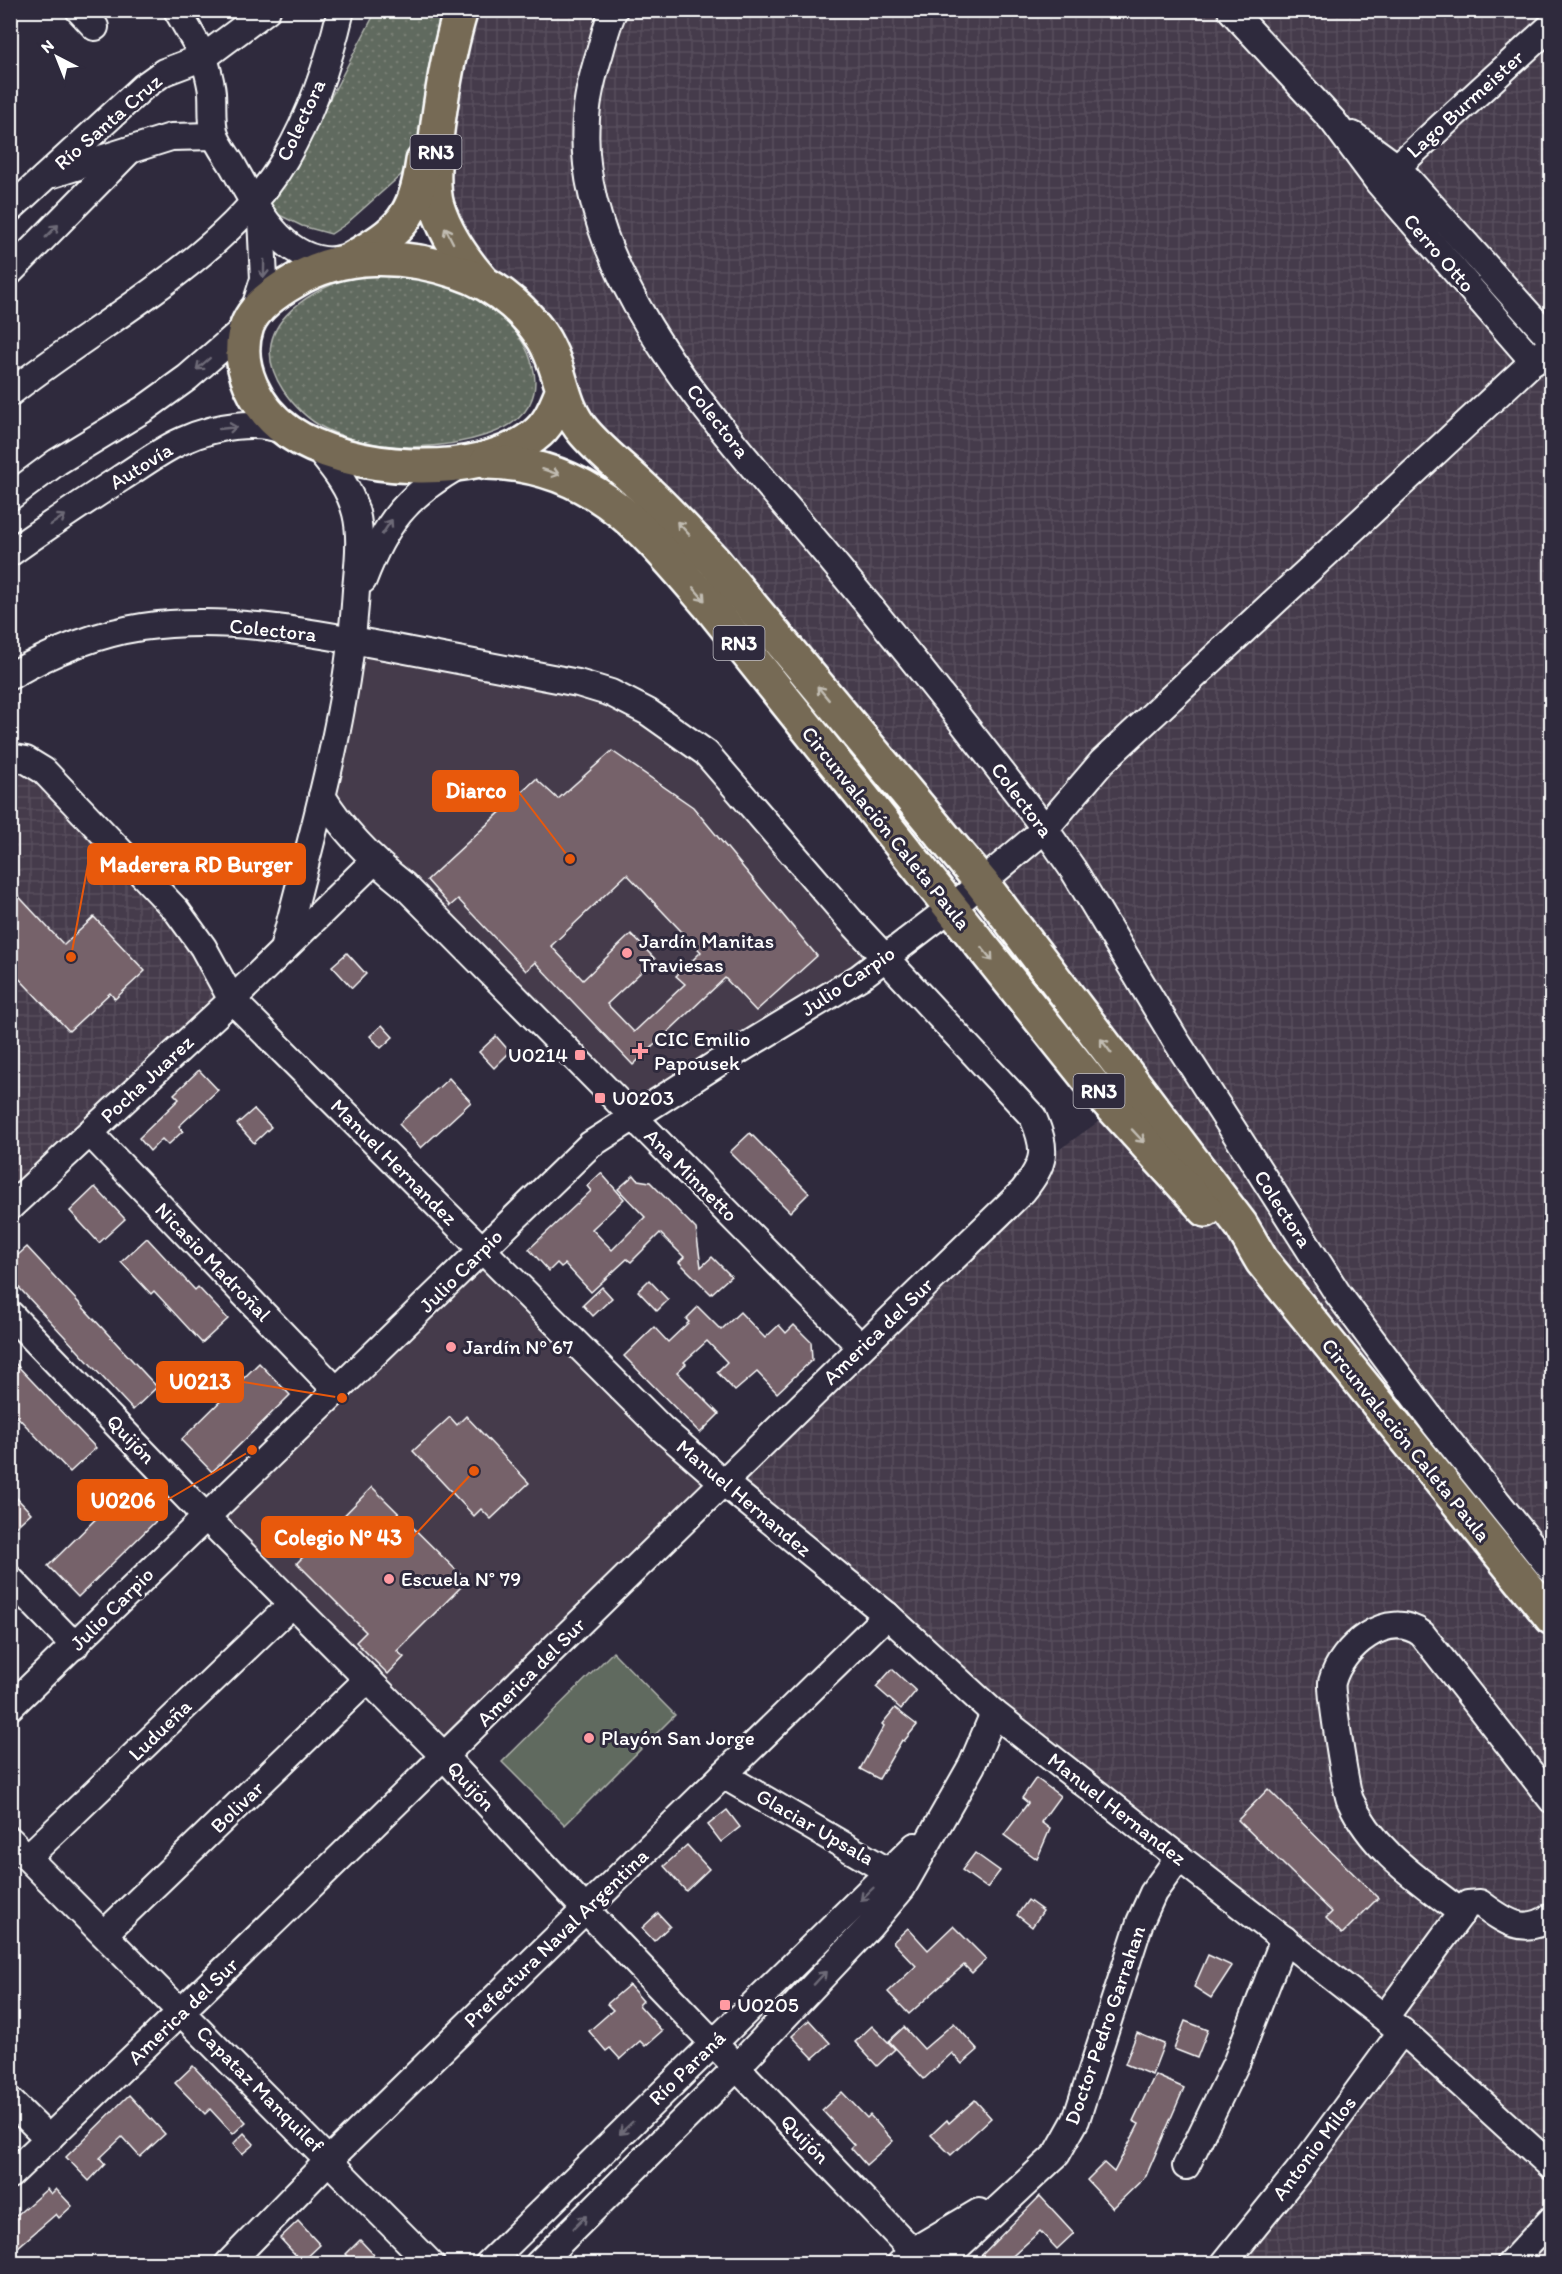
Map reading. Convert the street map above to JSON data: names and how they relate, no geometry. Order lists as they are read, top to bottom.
{
  "streets": {
    "highway": ["RN3", "Circunvalación Caleta Paula"],
    "street": [
      "Lago Burmeister",
      "Colectora",
      "Río Santa Cruz",
      "Cerro Otto",
      "Autovía",
      "Julio Carpio",
      "Pocha Juarez",
      "Manuel Hernandez",
      "Ana Minnetto",
      "Nicasio Madroñal",
      "America del Sur",
      "Quijón",
      "Ludueña",
      "Bolivar",
      "Glaciar Upsala",
      "Prefectura Naval Argentina",
      "Doctor Pedro Garrahan",
      "Río Paraná",
      "Capataz Manquilef",
      "Antonio Milos"
    ]
  },
  "crossings": [
    ["Lago Burmeister", "Cerro Otto"],
    ["Colectora", "Julio Carpio"],
    ["Colectora", "America del Sur"],
    ["RN3", "Autovía"],
    ["RN3", "Circunvalación Caleta Paula"],
    ["Cerro Otto", "Julio Carpio"],
    ["Circunvalación Caleta Paula", "Julio Carpio"],
    ["Julio Carpio", "Manuel Hernandez"],
    ["Julio Carpio", "Ana Minnetto"],
    ["Julio Carpio", "Nicasio Madroñal"],
    ["Julio Carpio", "Quijón"],
    ["Pocha Juarez", "Manuel Hernandez"],
    ["Pocha Juarez", "Ana Minnetto"],
    ["Pocha Juarez", "Nicasio Madroñal"],
    ["Manuel Hernandez", "America del Sur"],
    ["Manuel Hernandez", "Prefectura Naval Argentina"],
    ["Manuel Hernandez", "Doctor Pedro Garrahan"],
    ["Manuel Hernandez", "Río Paraná"],
    ["Manuel Hernandez", "Antonio Milos"],
    ["Ana Minnetto", "America del Sur"],
    ["America del Sur", "Quijón"],
    ["America del Sur", "Capataz Manquilef"],
    ["Quijón", "Ludueña"],
    ["Quijón", "Bolivar"],
    ["Quijón", "Prefectura Naval Argentina"],
    ["Quijón", "Doctor Pedro Garrahan"],
    ["Quijón", "Río Paraná"],
    ["Ludueña", "Capataz Manquilef"],
    ["Bolivar", "Capataz Manquilef"],
    ["Glaciar Upsala", "Prefectura Naval Argentina"],
    ["Glaciar Upsala", "Río Paraná"],
    ["Prefectura Naval Argentina", "Capataz Manquilef"]
  ],
  "places": {
    "other": [
      "Diarco",
      "Jardín Manitas Traviesas",
      "Maderera RD Burger",
      "Jardín Nº 67",
      "U0213",
      "U0206",
      "Colegio Nº 43",
      "Escuela N° 79",
      "Playón San Jorge"
    ],
    "health": ["CIC Emilio Papousek"],
    "transit": ["U0214", "U0203", "U0205"]
  },
  "north": "top left"
}
